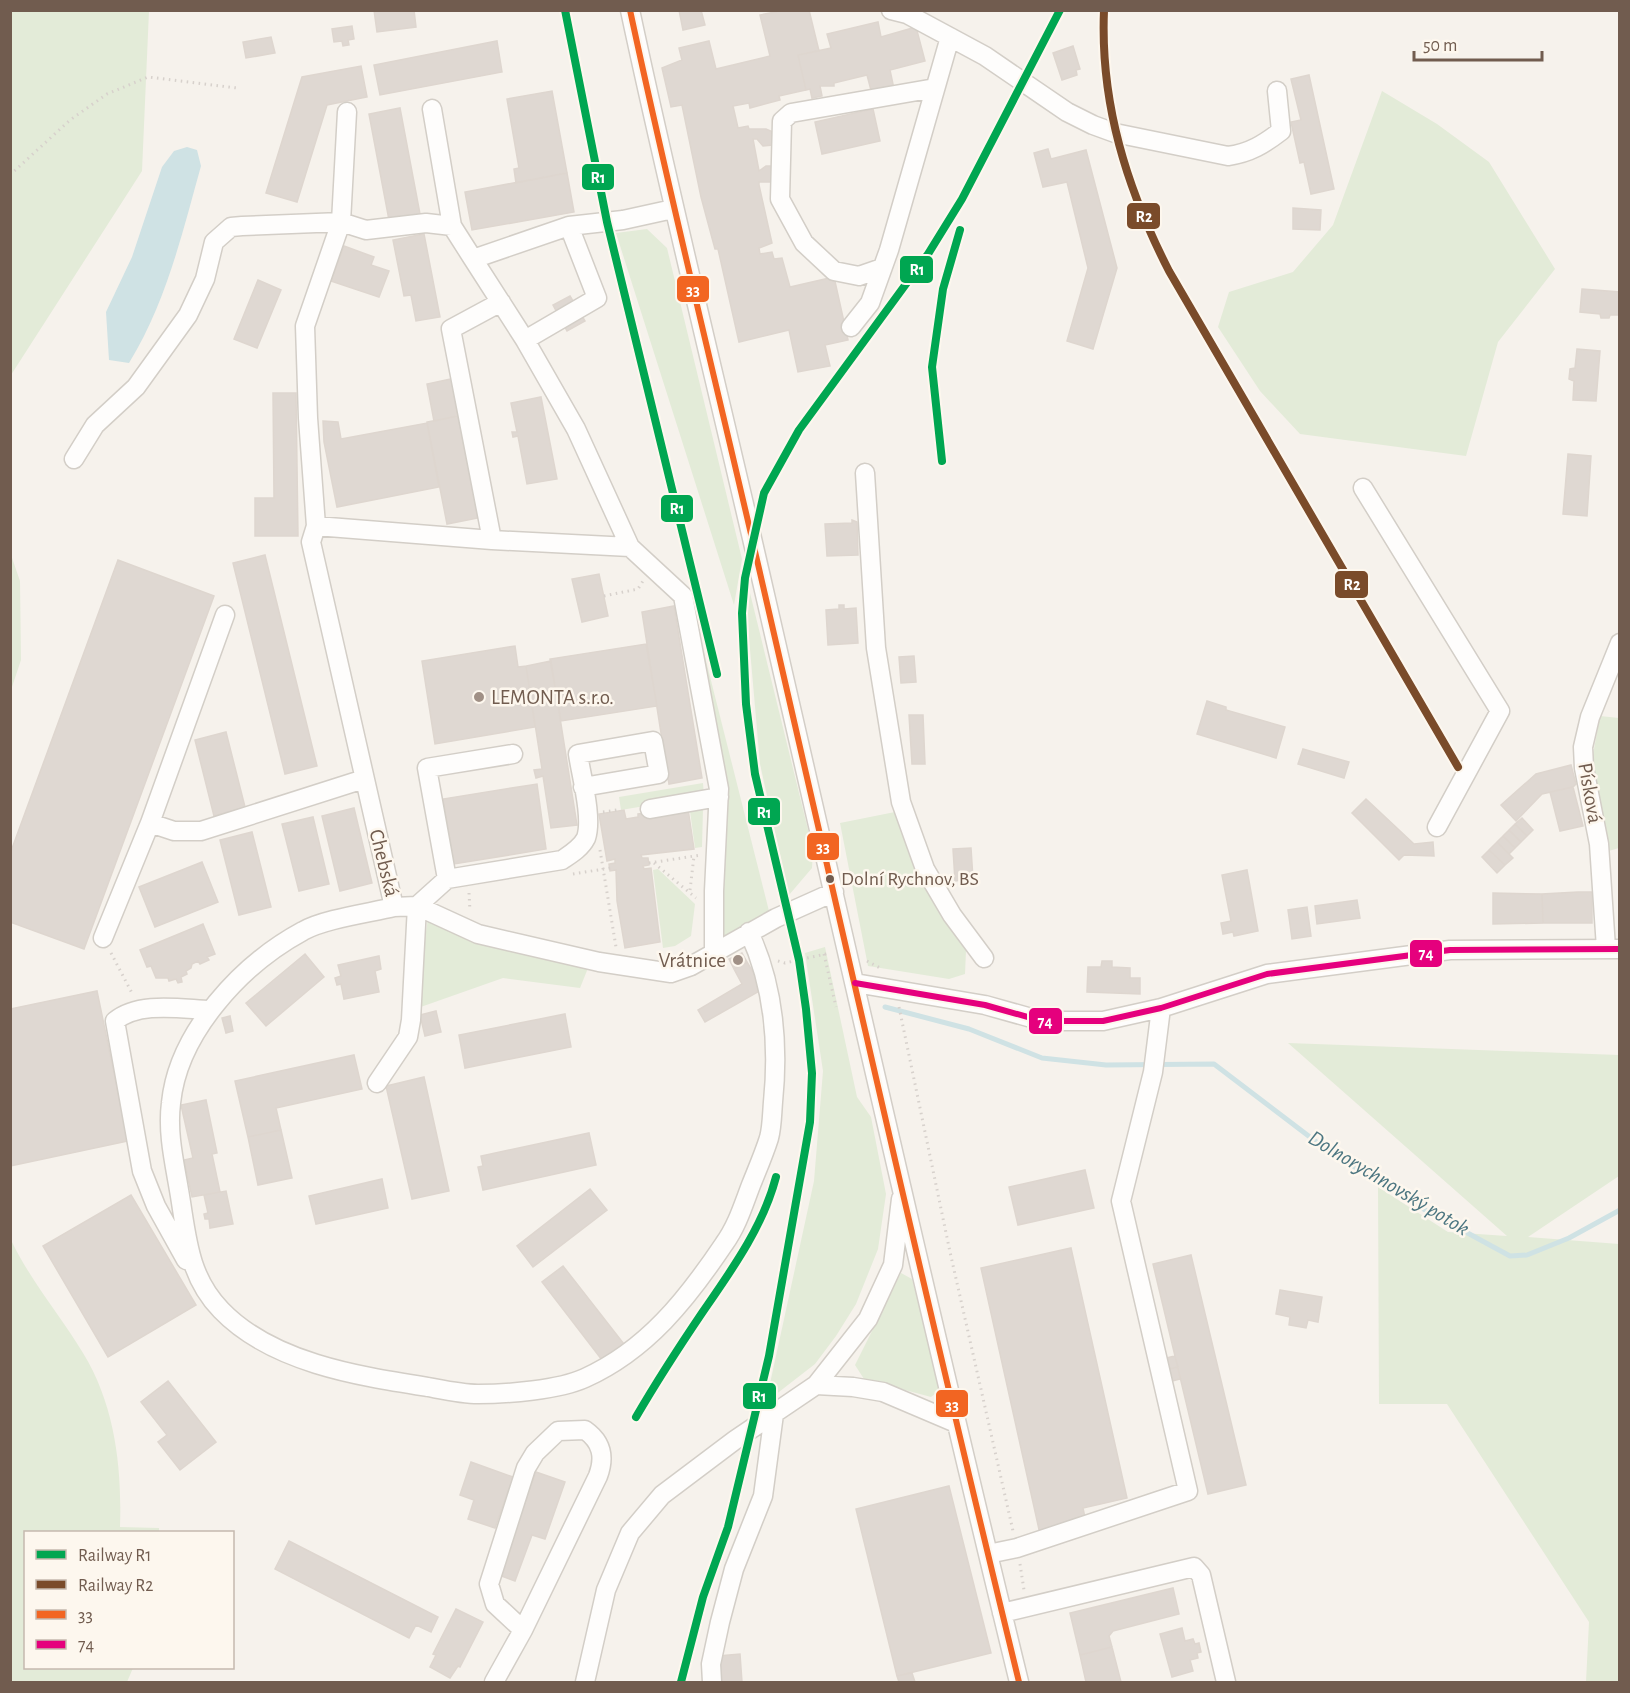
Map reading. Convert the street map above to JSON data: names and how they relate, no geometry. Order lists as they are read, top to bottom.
{
  "streets": {
    "street": ["Písková", "Chebská"]
  },
  "water": ["Dolnorychnovský potok"],
  "places": ["LEMONTA s.r.o.", "Dolní Rychnov, BS", "Vrátnice"],
  "lines": [
    "rail line R1",
    "rail line R2",
    "transit line 33",
    "transit line 74"
  ],
  "legend": [
    "Railway R1",
    "Railway R2",
    "33",
    "74"
  ],
  "scale_bar": "50 m"
}
